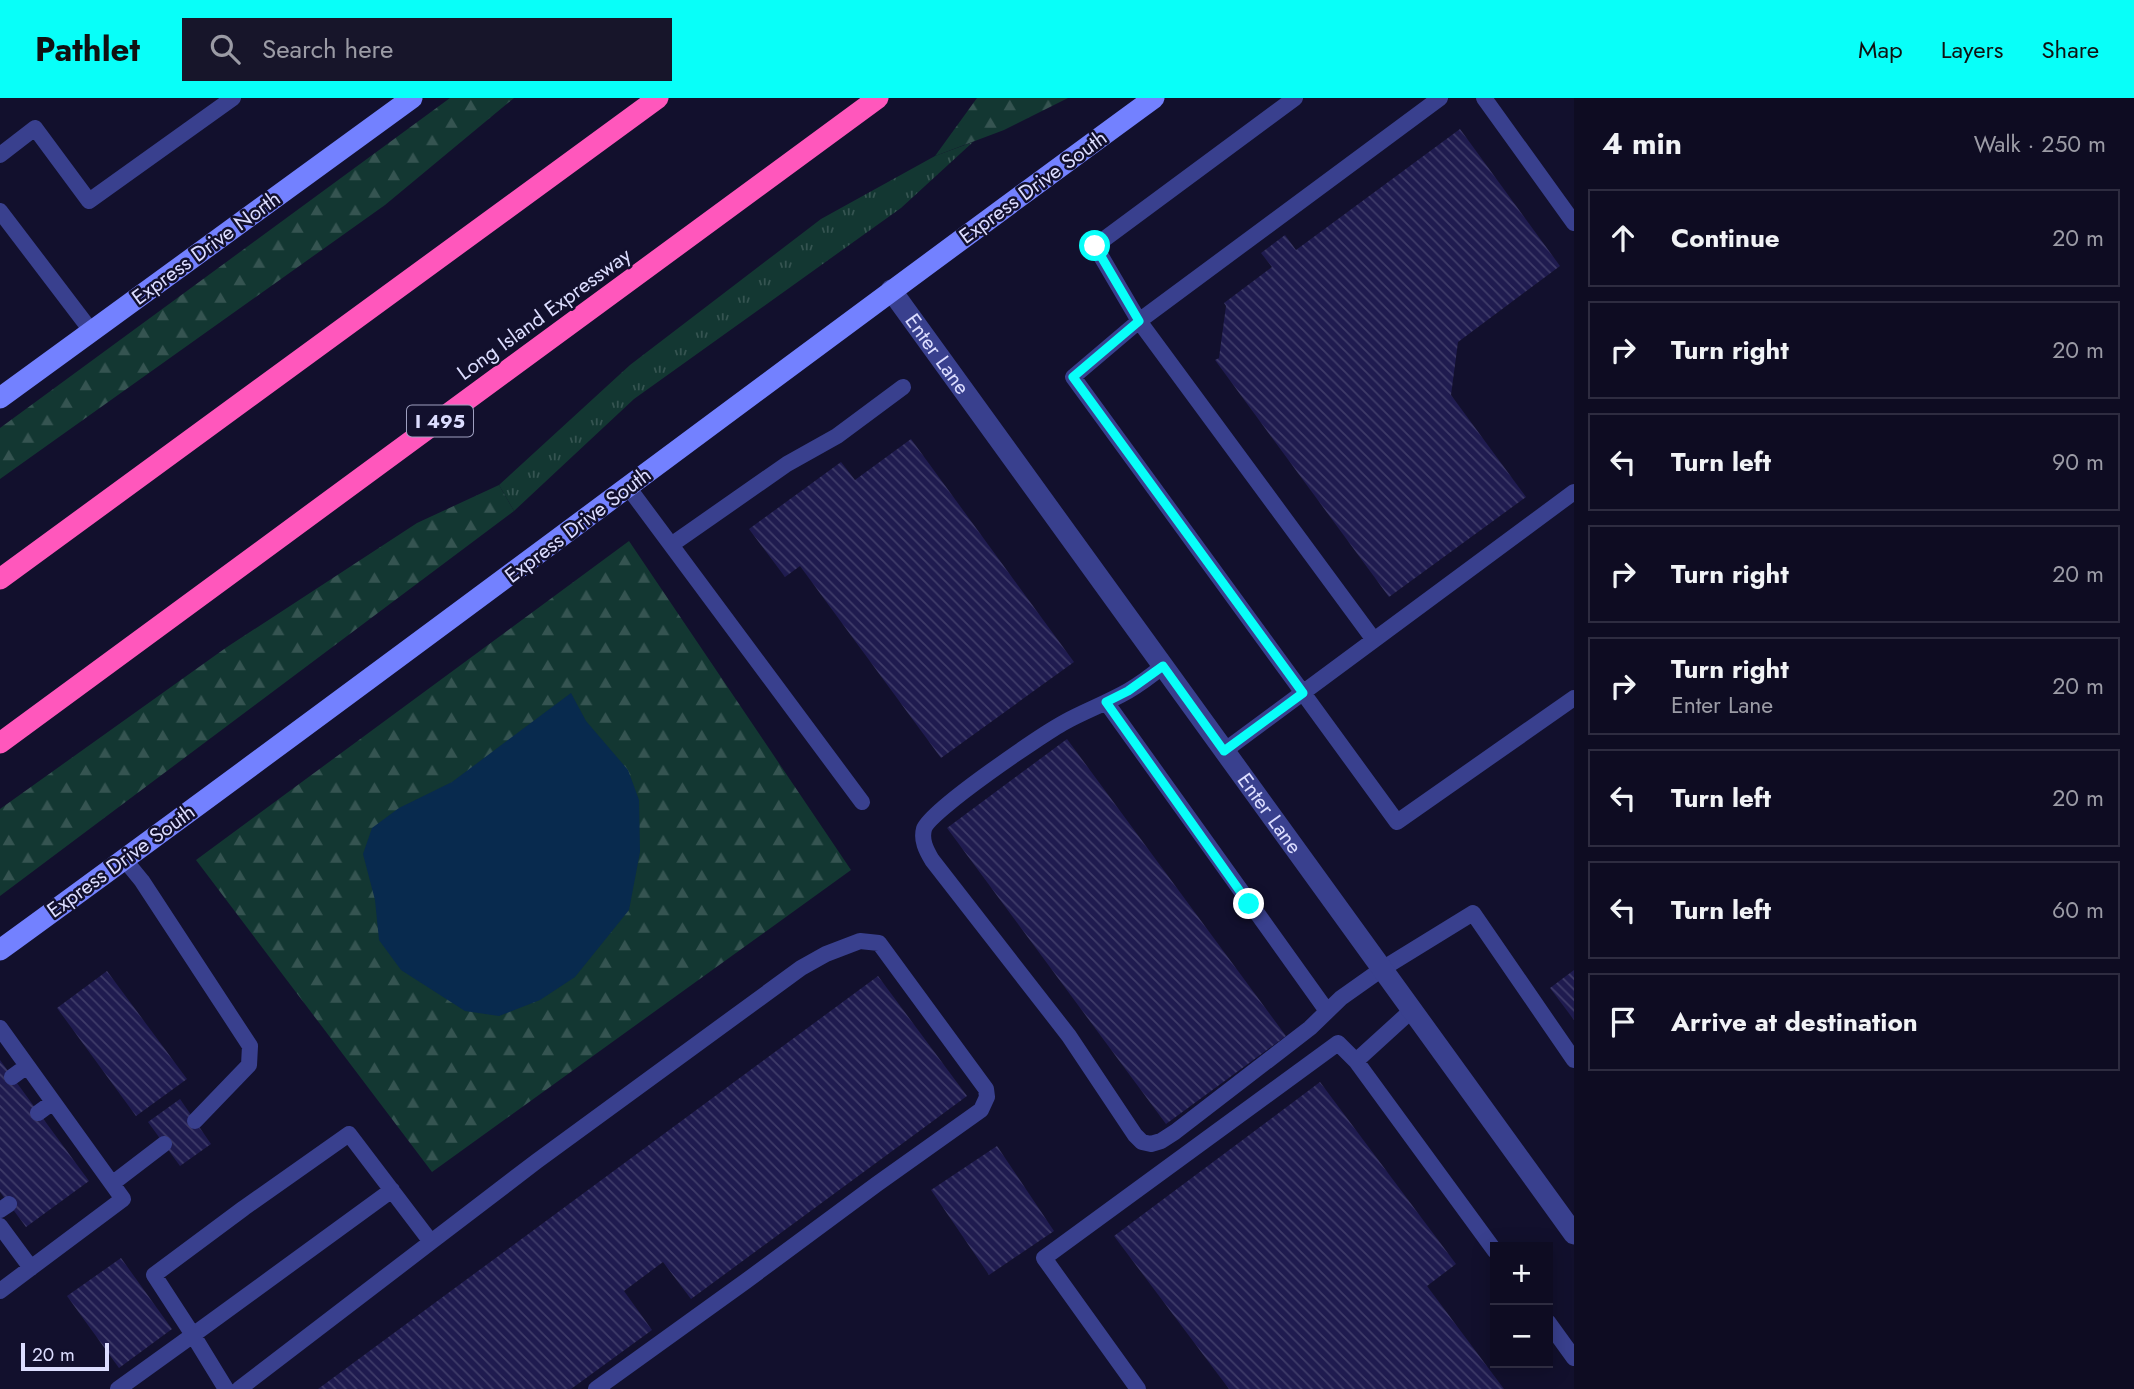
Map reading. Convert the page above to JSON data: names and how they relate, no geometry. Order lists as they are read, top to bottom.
{
  "streets": {
    "highway": ["Long Island Expressway", "I 495"],
    "main road": ["Express Drive South", "Express Drive North"],
    "street": ["Enter Lane"]
  },
  "crossings": [
    ["Express Drive South", "Enter Lane"]
  ],
  "scale_bar": "20 m",
  "page": {
    "header": "Pathlet",
    "search": "Search here",
    "nav": ["Map", "Layers", "Share"],
    "heading": ["4 min", "Walk · 250 m"],
    "list": [
      ["Continue", "20 m"],
      ["Turn right", "20 m"],
      ["Turn left", "90 m"],
      ["Turn right", "20 m"],
      ["Turn right", "Enter Lane", "20 m"],
      ["Turn left", "20 m"],
      ["Turn left", "60 m"],
      "Arrive at destination"
    ],
    "map_buttons": ["+", "−"],
    "scale": "20 m"
  }
}
